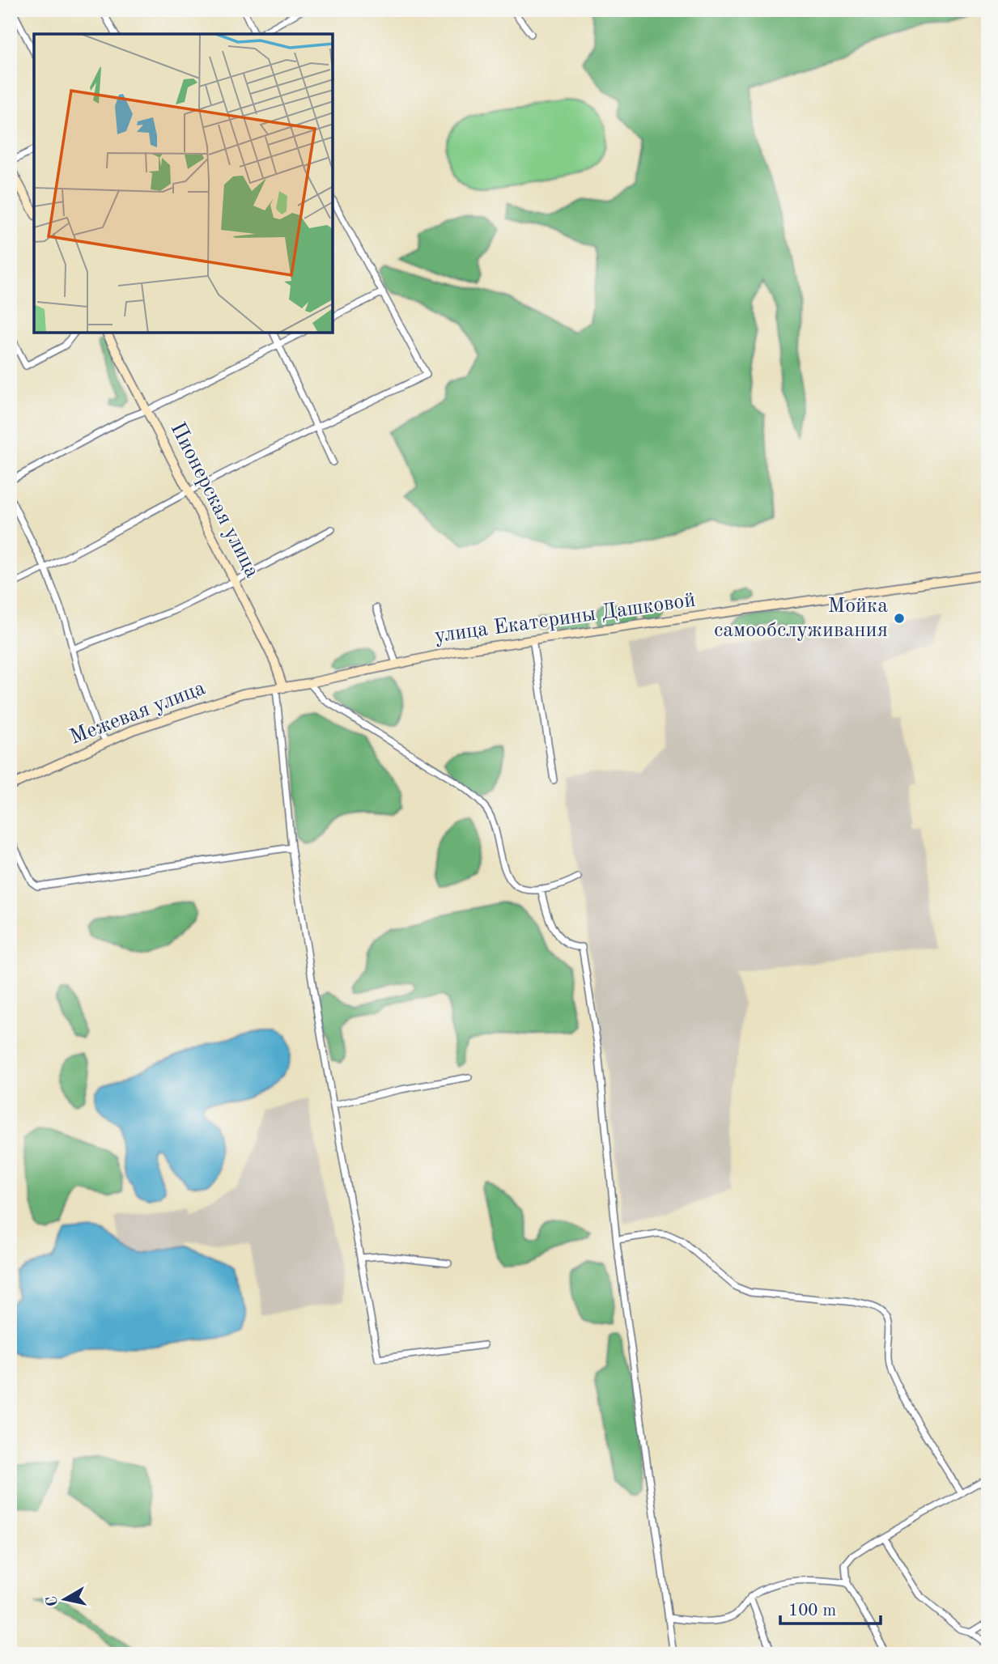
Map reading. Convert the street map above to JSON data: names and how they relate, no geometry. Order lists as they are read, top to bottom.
{
  "streets": {
    "street": ["Пионерская улица", "улица Екатерины Дашковой", "Межевая улица"]
  },
  "crossings": [
    ["Пионерская улица", "улица Екатерины Дашковой"],
    ["Пионерская улица", "Межевая улица"],
    ["улица Екатерины Дашковой", "Межевая улица"]
  ],
  "places": ["Мойка самообслуживания"],
  "scale_bar": "100 m",
  "north": "left"
}
